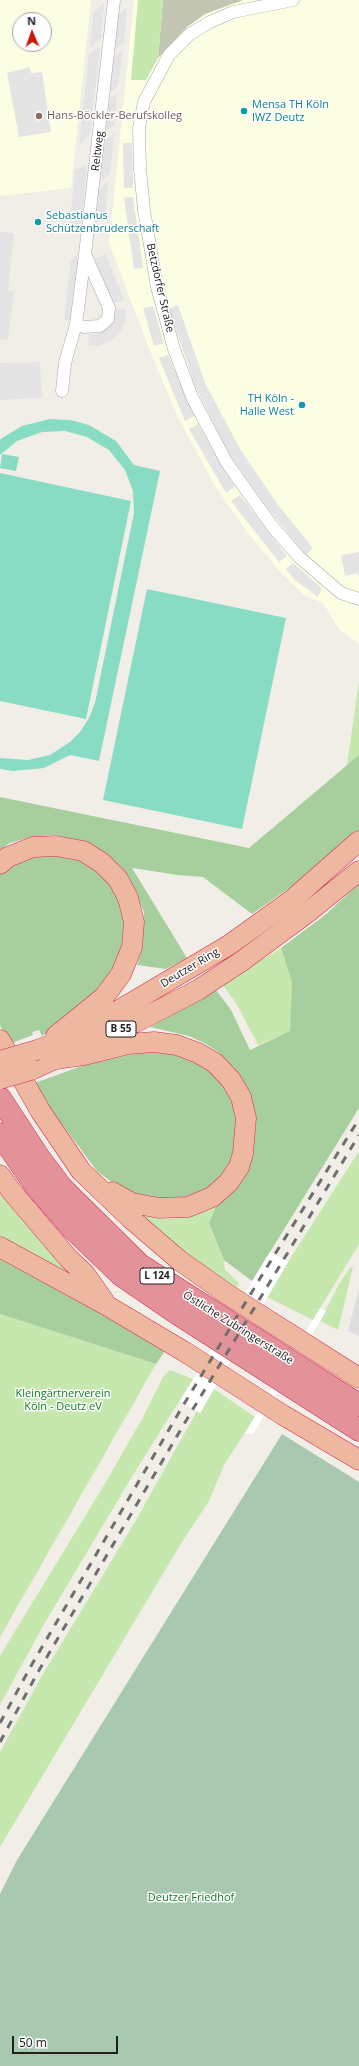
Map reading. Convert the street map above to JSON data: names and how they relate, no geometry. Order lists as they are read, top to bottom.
{
  "streets": {
    "highway": [
      "Deutzer Ring",
      "B 55",
      "L 124",
      "Östliche Zubringerstraße"
    ],
    "street": ["Reitweg", "Betzdorfer Straße"]
  },
  "parks": ["Kleingärtnerverein Köln - Deutz eV", "Deutzer Friedhof"],
  "places": [
    "Mensa TH Köln IWZ Deutz",
    "Hans-Böckler-Berufskolleg",
    "Sebastianus Schützenbruderschaft",
    "TH Köln - Halle West"
  ],
  "scale_bar": "50 m",
  "north": "top"
}
